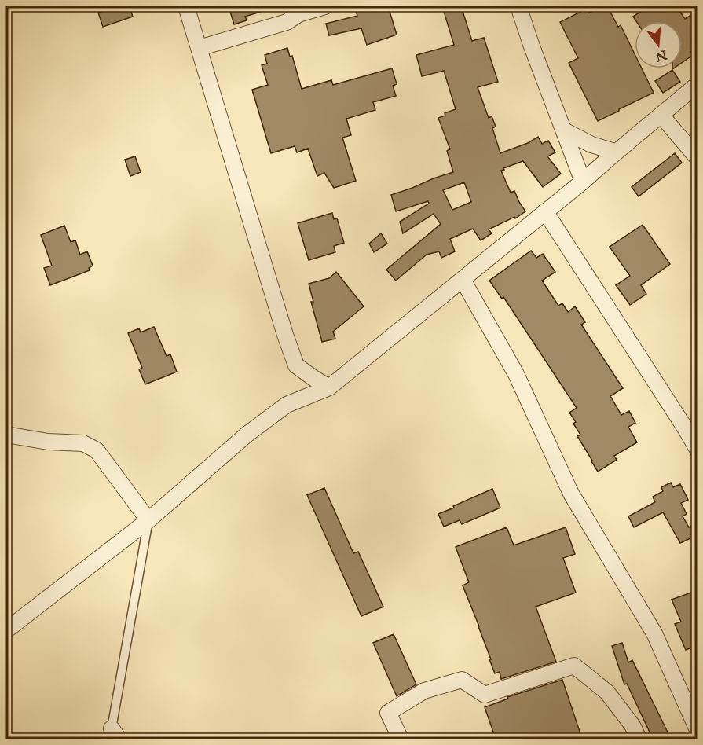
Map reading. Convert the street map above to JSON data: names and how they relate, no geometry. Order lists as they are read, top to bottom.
{
  "north": "bottom"
}
